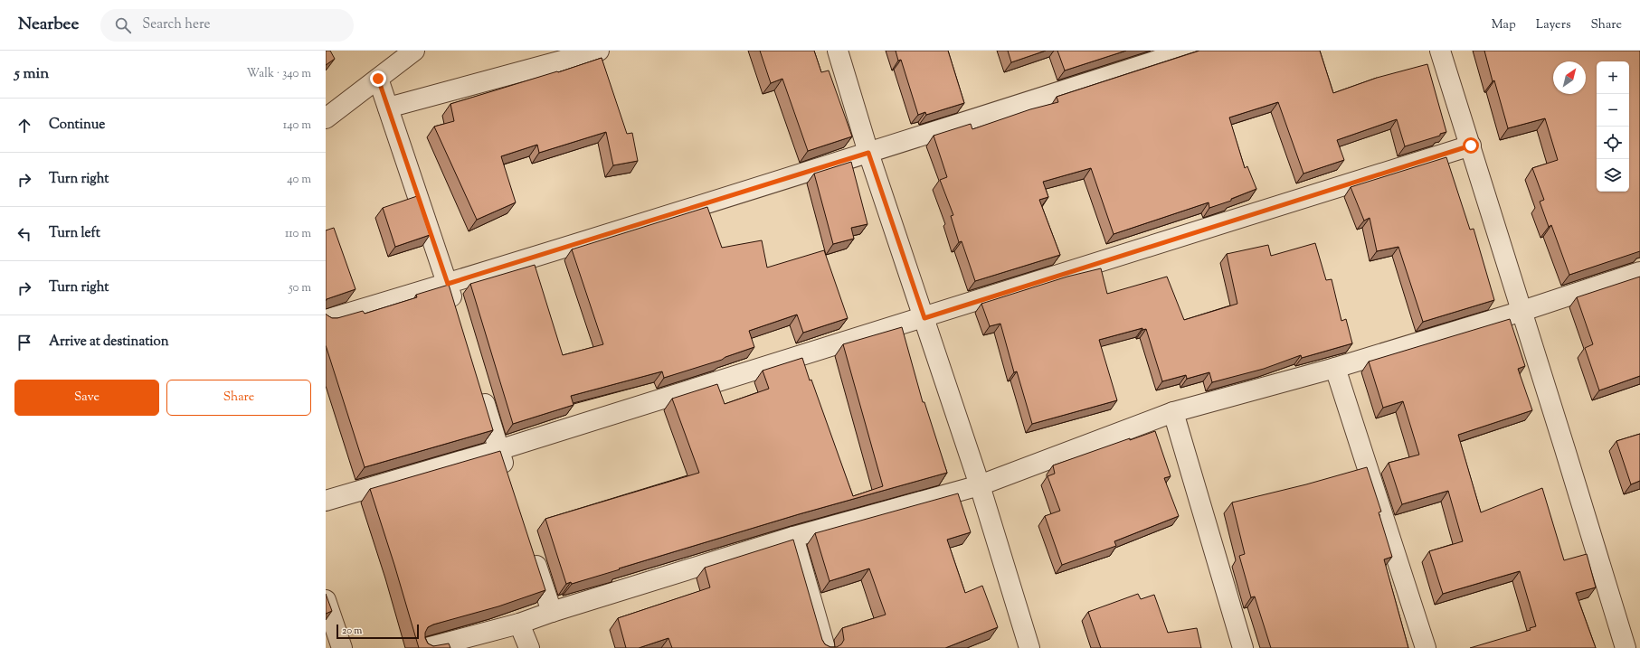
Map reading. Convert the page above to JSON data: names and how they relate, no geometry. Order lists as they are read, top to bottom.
{
  "scale_bar": "20 m",
  "north": "top right",
  "page": {
    "header": "Nearbee",
    "search": "Search here",
    "nav": ["Map", "Layers", "Share"],
    "heading": ["5 min", "Walk · 340 m"],
    "map_buttons": ["+", "−"],
    "list": [
      ["Continue", "140 m"],
      ["Turn right", "40 m"],
      ["Turn left", "110 m"],
      ["Turn right", "50 m"],
      "Arrive at destination"
    ],
    "buttons": ["Save", "Share"],
    "scale": "20 m"
  }
}
